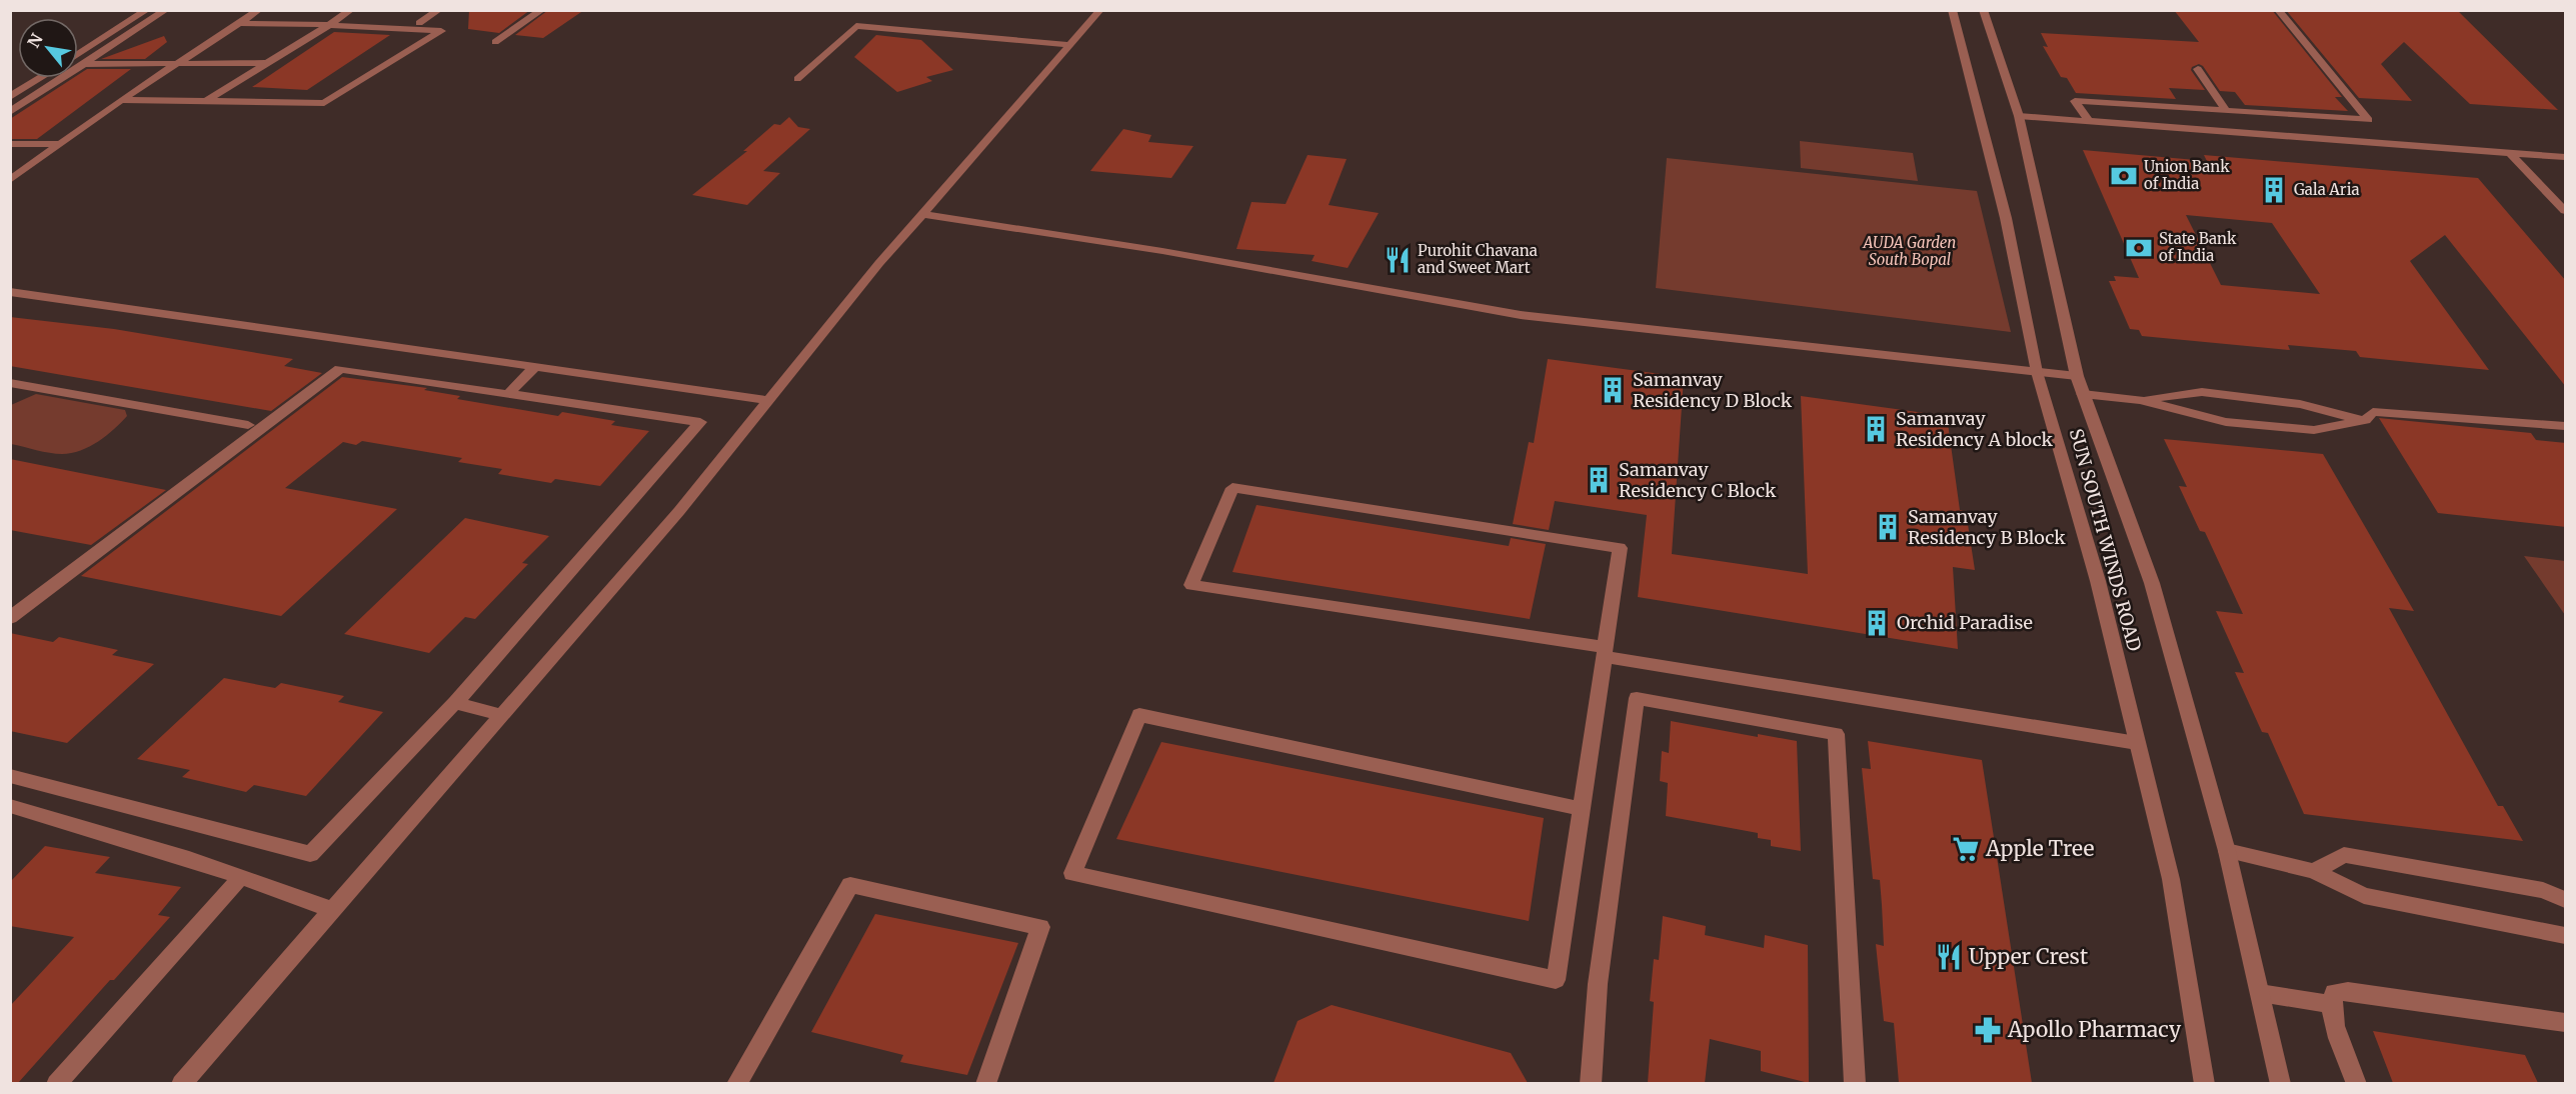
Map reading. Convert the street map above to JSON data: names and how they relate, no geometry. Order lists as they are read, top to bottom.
{
  "streets": {
    "street": ["SUN SOUTH WINDS ROAD"]
  },
  "parks": ["AUDA Garden South Bopal"],
  "places": {
    "bank": ["Union Bank of India", "State Bank of India"],
    "building": [
      "Gala Aria",
      "Samanvay Residency D Block",
      "Samanvay Residency A block",
      "Samanvay Residency C Block",
      "Samanvay Residency B Block",
      "Orchid Paradise"
    ],
    "restaurant": ["Purohit Chavana and Sweet Mart", "Upper Crest"],
    "supermarket": ["Apple Tree"],
    "pharmacy": ["Apollo Pharmacy"]
  },
  "north": "top left"
}
